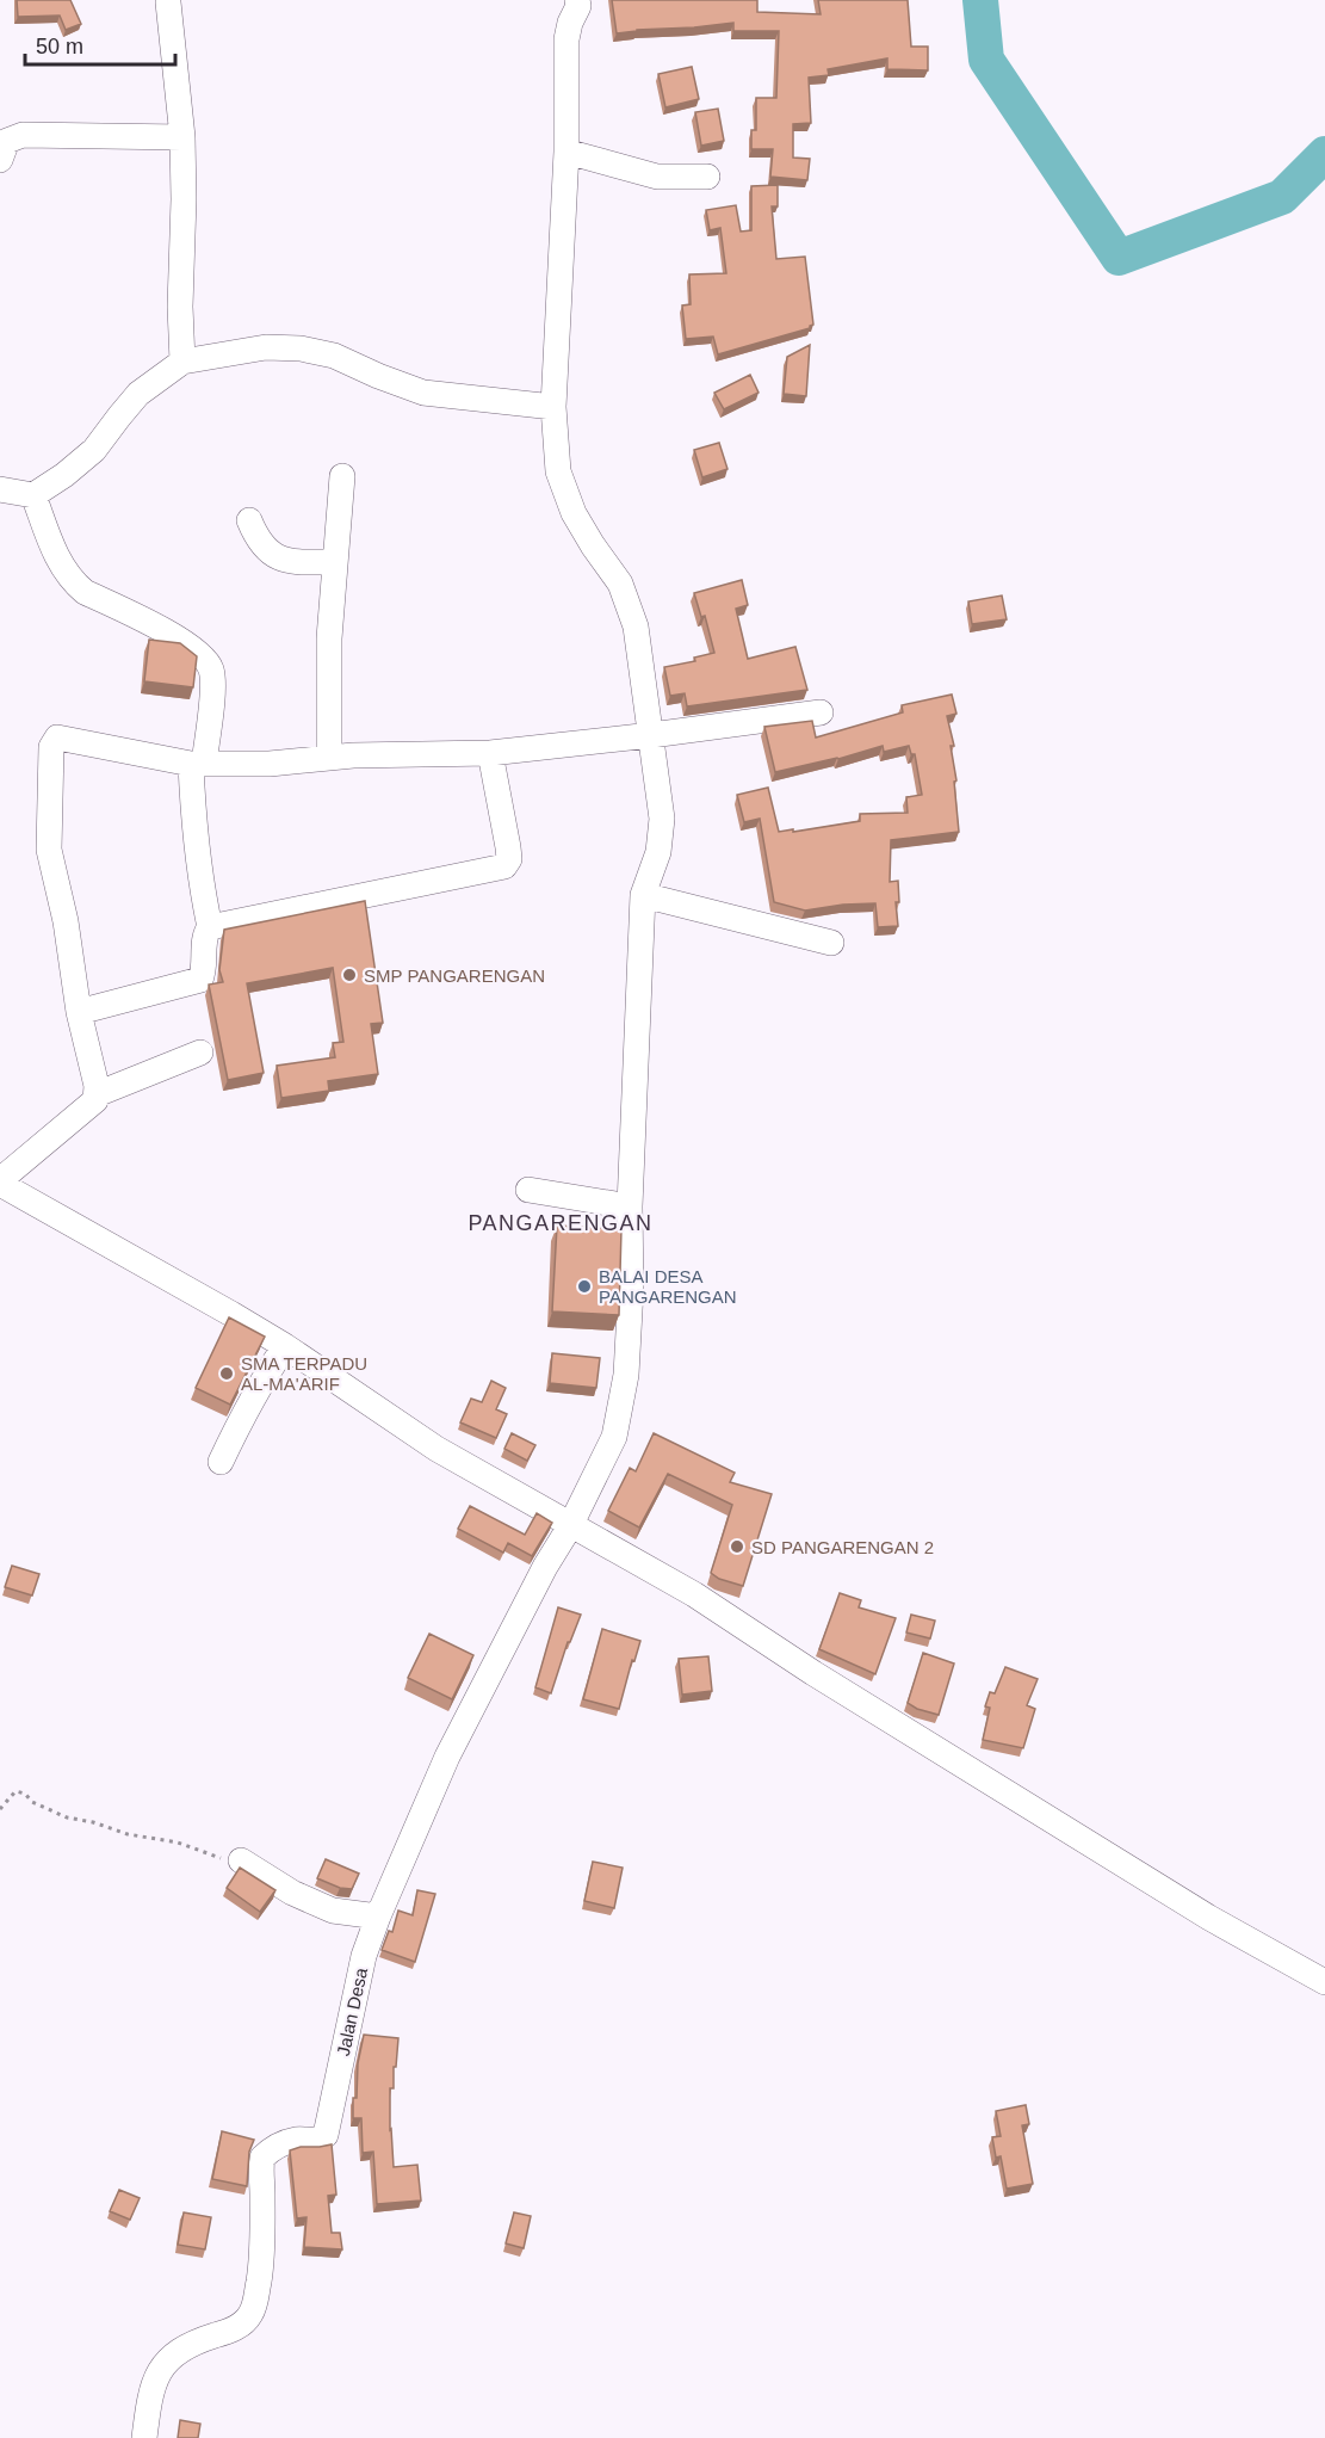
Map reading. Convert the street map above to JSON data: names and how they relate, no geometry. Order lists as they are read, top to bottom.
{
  "streets": {
    "street": ["Jalan Desa"]
  },
  "districts": ["PANGARENGAN"],
  "places": [
    "SMP PANGARENGAN",
    "BALAI DESA PANGARENGAN",
    "SMA TERPADU AL-MA'ARIF",
    "SD PANGARENGAN 2"
  ],
  "scale_bar": "50 m"
}
